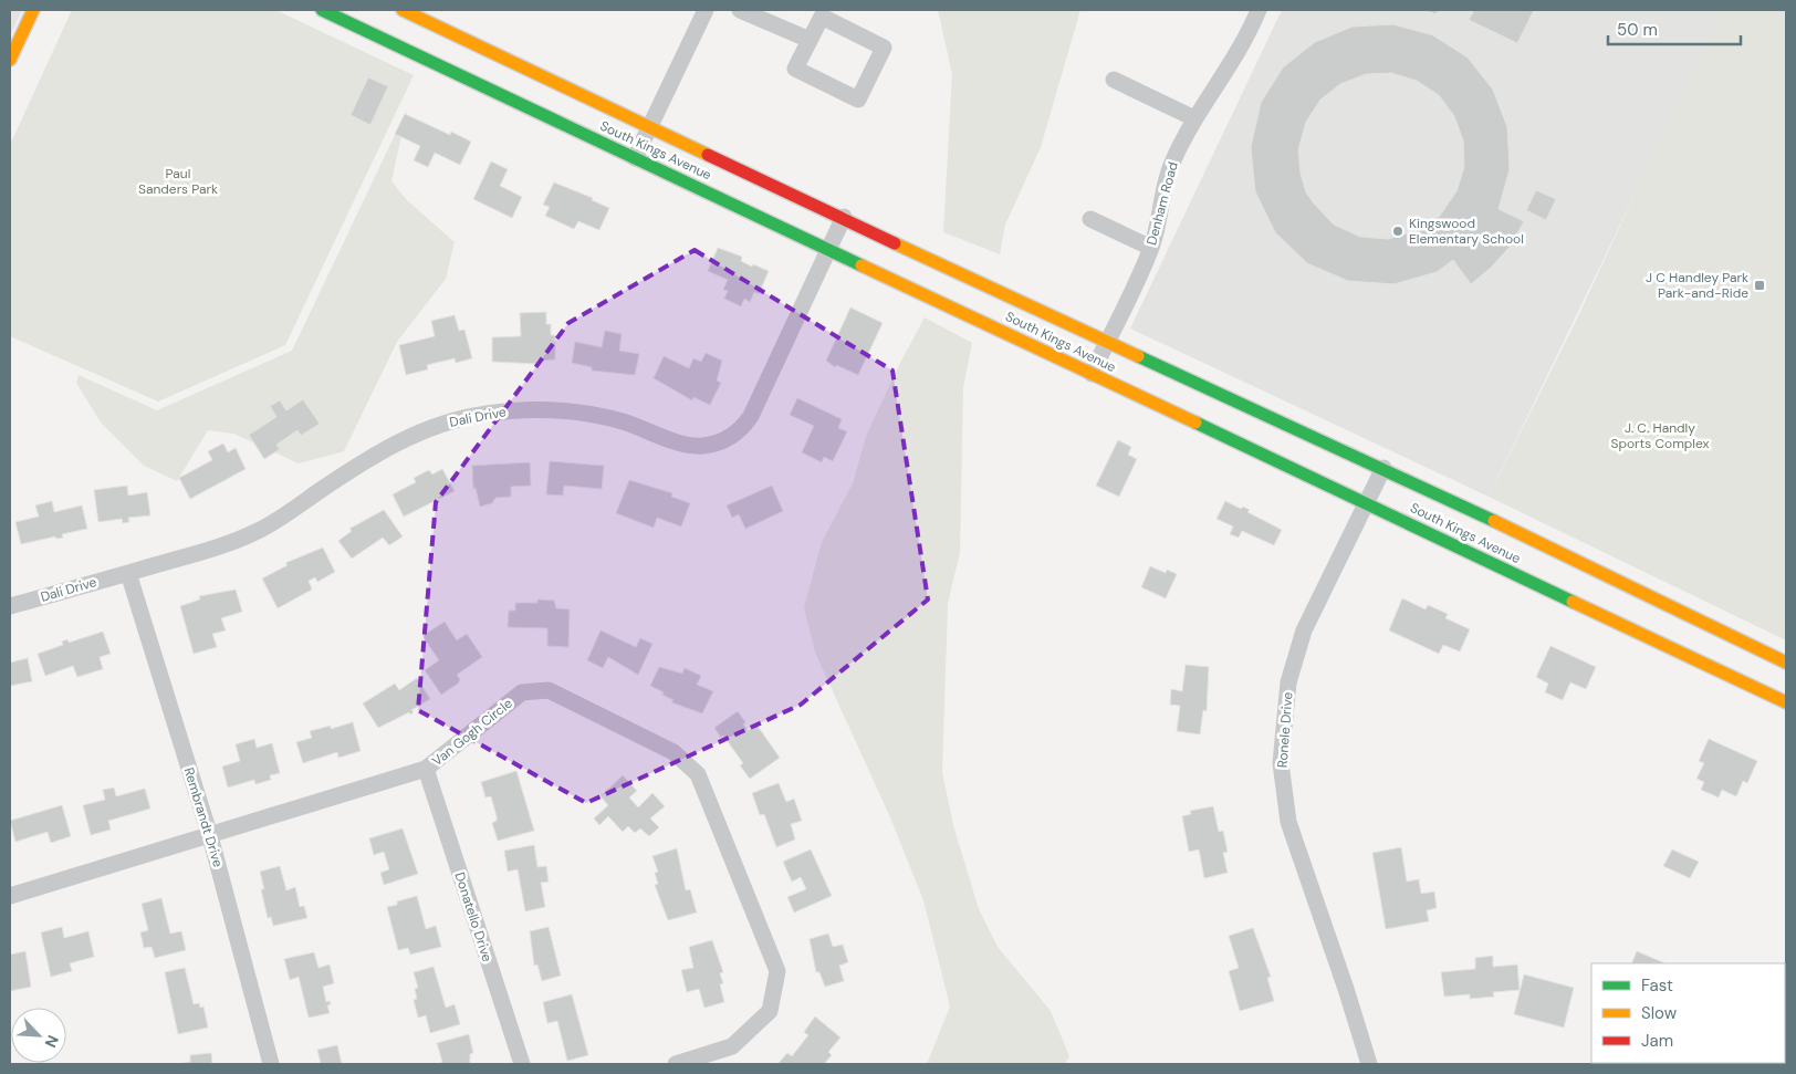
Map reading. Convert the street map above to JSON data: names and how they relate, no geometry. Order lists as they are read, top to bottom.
{
  "streets": {
    "main road": ["South Kings Avenue"],
    "street": [
      "Denham Road",
      "Dali Drive",
      "Ronele Drive",
      "Van Gogh Circle",
      "Rembrandt Drive",
      "Donatello Drive"
    ]
  },
  "crossings": [
    ["South Kings Avenue", "Denham Road"],
    ["South Kings Avenue", "Dali Drive"],
    ["South Kings Avenue", "Ronele Drive"],
    ["Dali Drive", "Rembrandt Drive"],
    ["Van Gogh Circle", "Rembrandt Drive"],
    ["Van Gogh Circle", "Donatello Drive"]
  ],
  "parks": ["Paul Sanders Park", "J. C. Handly Sports Complex"],
  "places": {
    "other": ["Kingswood Elementary School"],
    "transit": ["J C Handley Park Park-and-Ride"]
  },
  "legend": ["Fast", "Slow", "Jam"],
  "scale_bar": "50 m",
  "north": "bottom right"
}
